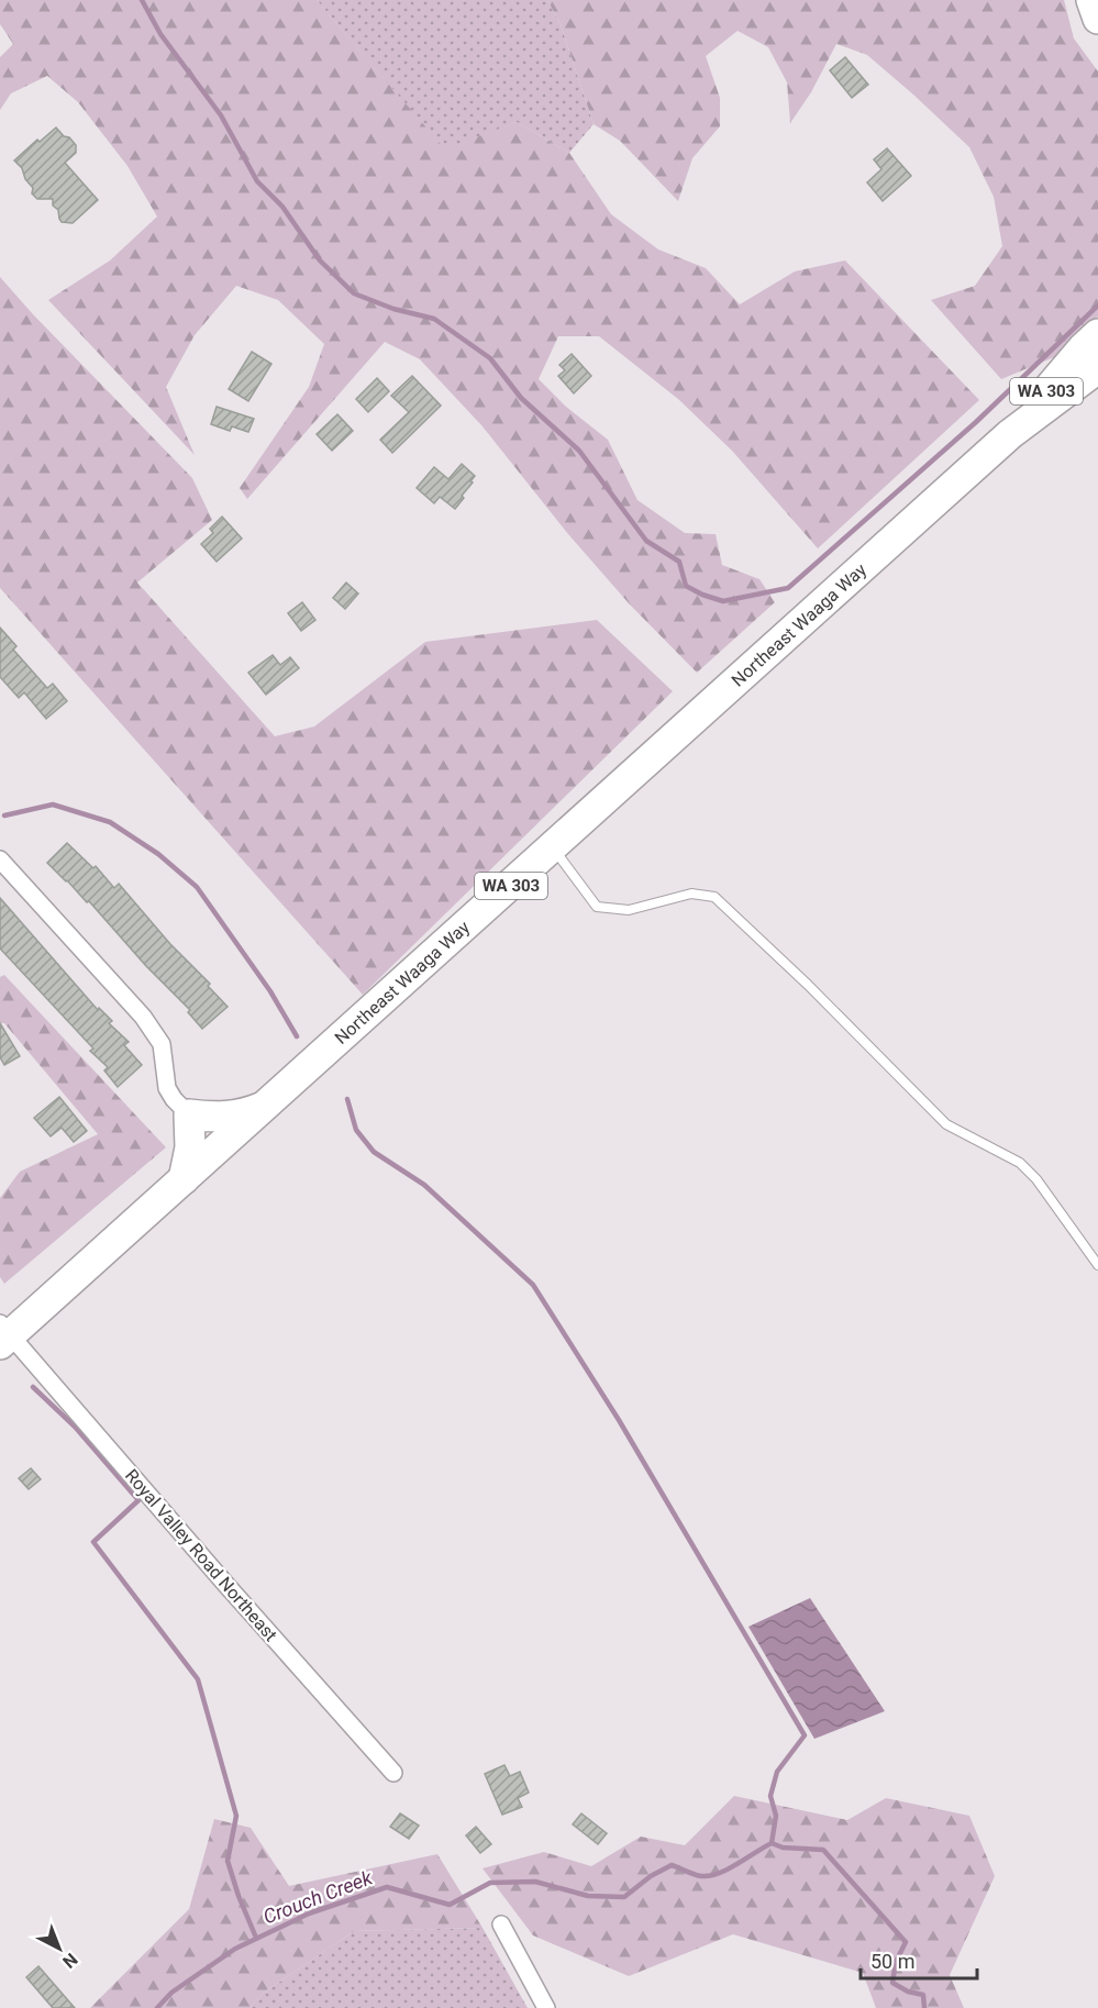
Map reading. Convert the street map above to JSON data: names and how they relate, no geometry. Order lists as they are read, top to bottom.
{
  "streets": {
    "highway": ["WA 303", "Northeast Waaga Way"],
    "street": ["Royal Valley Road Northeast"]
  },
  "crossings": [
    ["WA 303", "Northeast Waaga Way"],
    ["Northeast Waaga Way", "Royal Valley Road Northeast"]
  ],
  "water": ["Crouch Creek"],
  "scale_bar": "50 m",
  "north": "bottom right"
}
